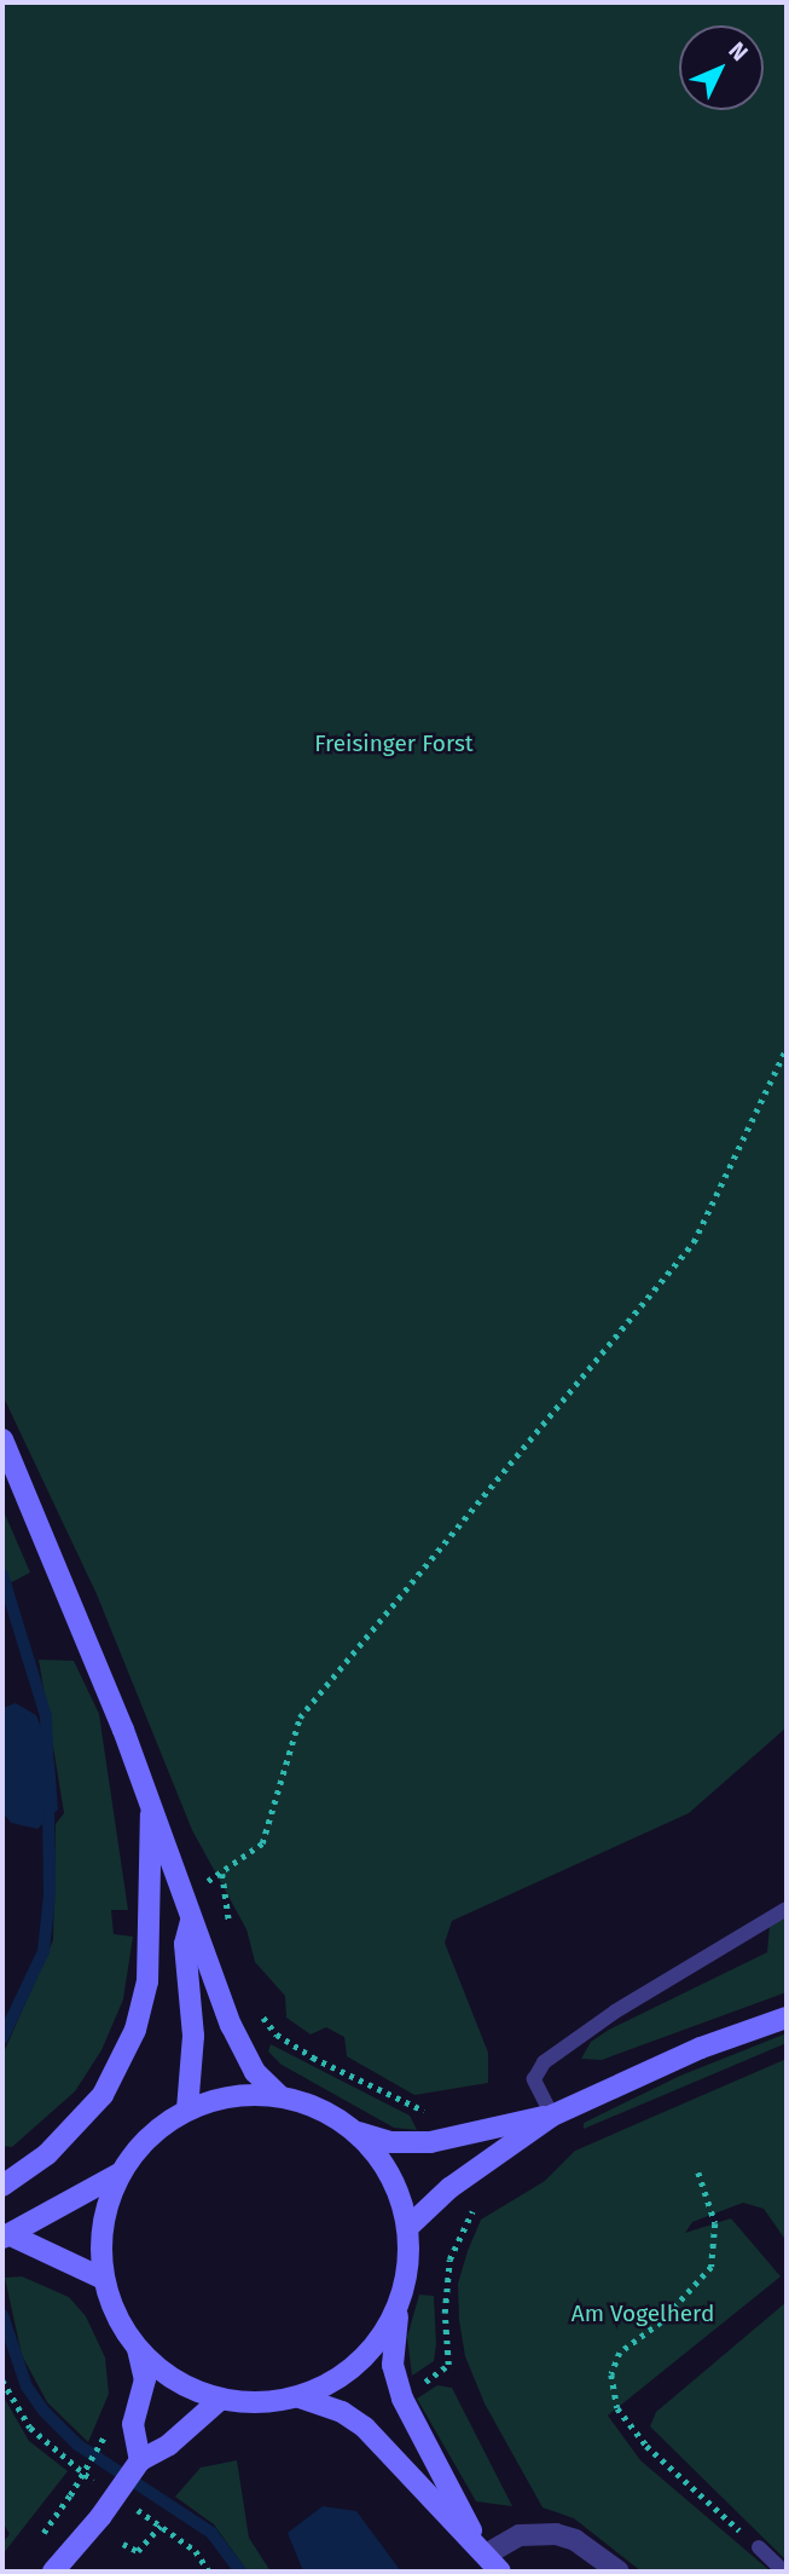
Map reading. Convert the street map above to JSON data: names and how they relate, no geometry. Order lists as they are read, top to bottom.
{
  "parks": ["Freisinger Forst", "Am Vogelherd"],
  "north": "top right"
}
